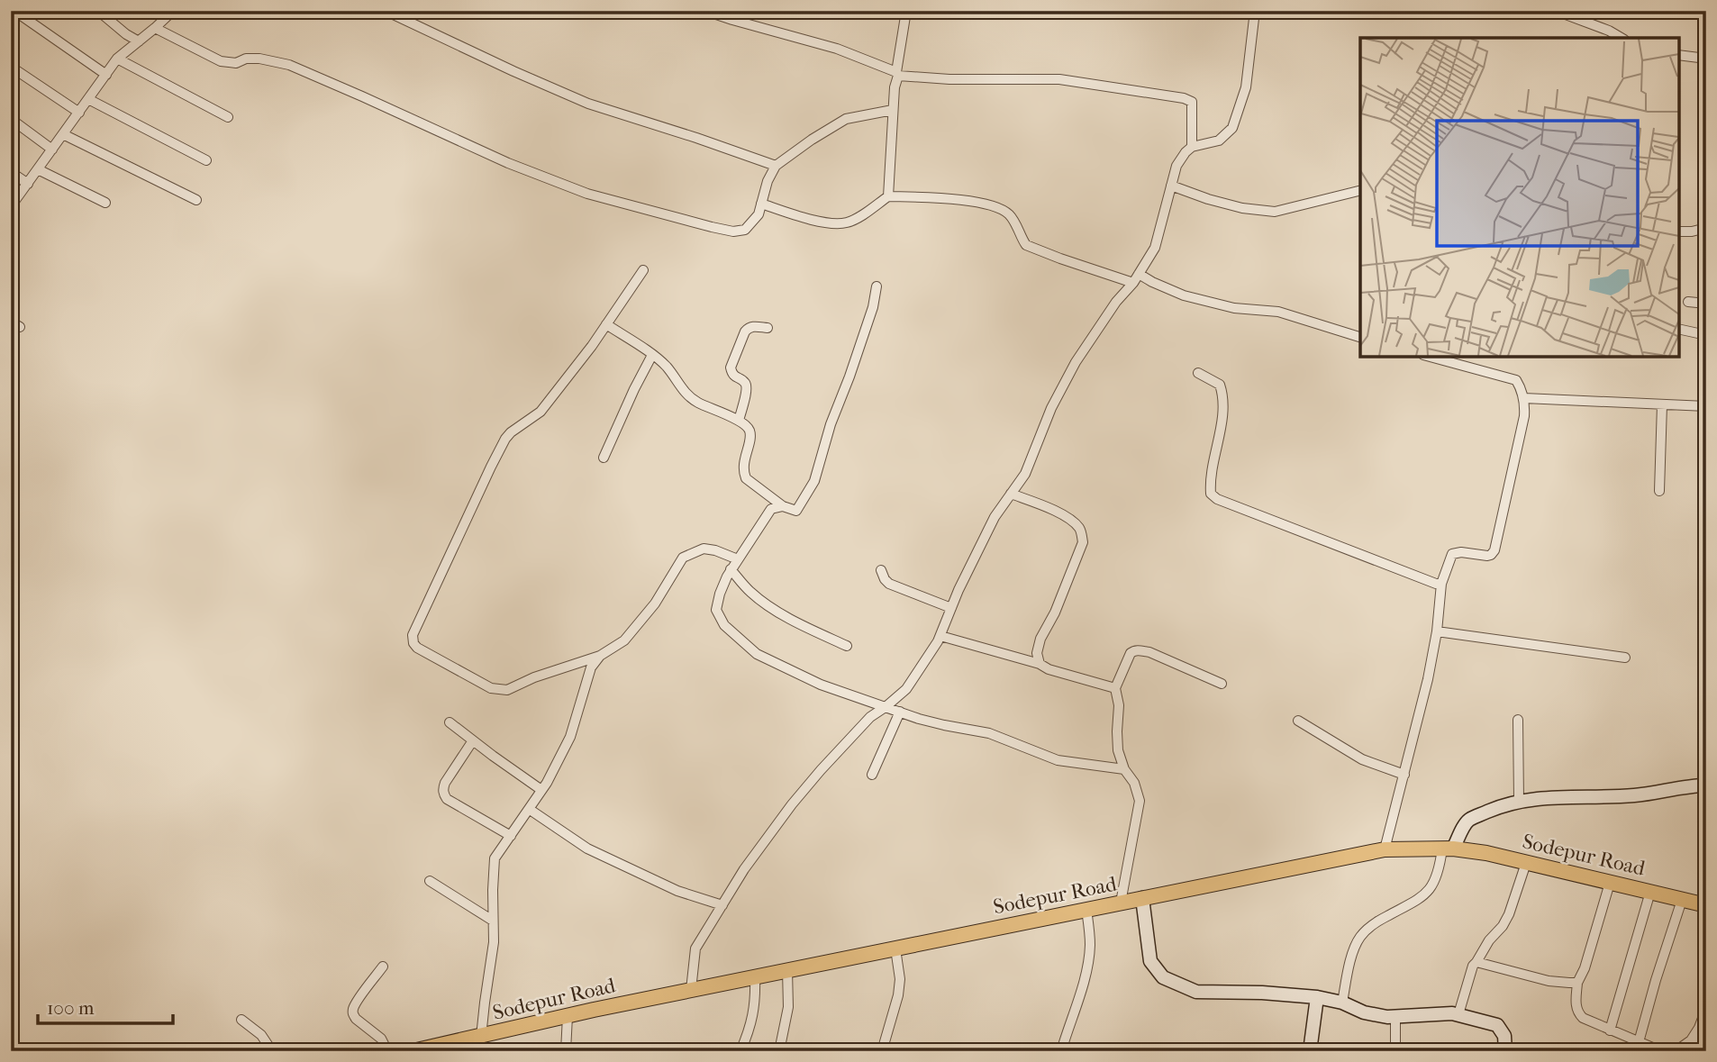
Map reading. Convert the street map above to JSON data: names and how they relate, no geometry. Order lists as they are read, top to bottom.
{
  "streets": {
    "main road": ["Sodepur Road"]
  },
  "scale_bar": "100 m"
}
